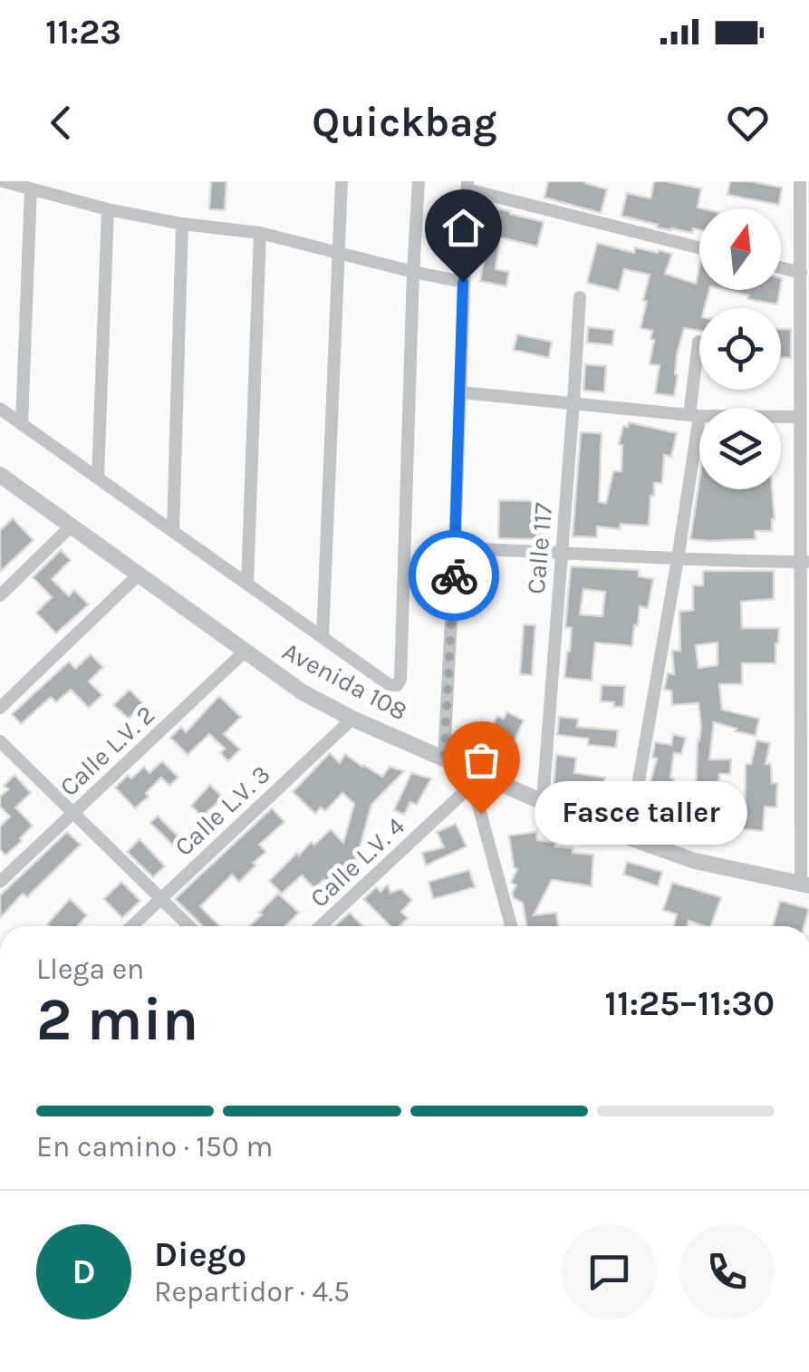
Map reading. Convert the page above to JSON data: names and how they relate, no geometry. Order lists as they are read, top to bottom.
{
  "streets": {
    "street": [
      "Calle 117",
      "Avenida 108",
      "Calle L.V. 2",
      "Calle L.V. 3",
      "Calle L.V. 4"
    ]
  },
  "crossings": [
    ["Calle 117", "Avenida 108"],
    ["Avenida 108", "Calle L.V. 2"],
    ["Avenida 108", "Calle L.V. 3"],
    ["Avenida 108", "Calle L.V. 4"]
  ],
  "places": ["Fasce taller"],
  "north": "top",
  "page": {
    "status": "11:23",
    "header": "Quickbag",
    "bubble": "Fasce taller",
    "heading": ["2 min", "Llega en", "11:25–11:30"],
    "panel": ["Diego", "Repartidor · 4.5"],
    "bar": "En camino · 150 m",
    "round": "D"
  }
}
